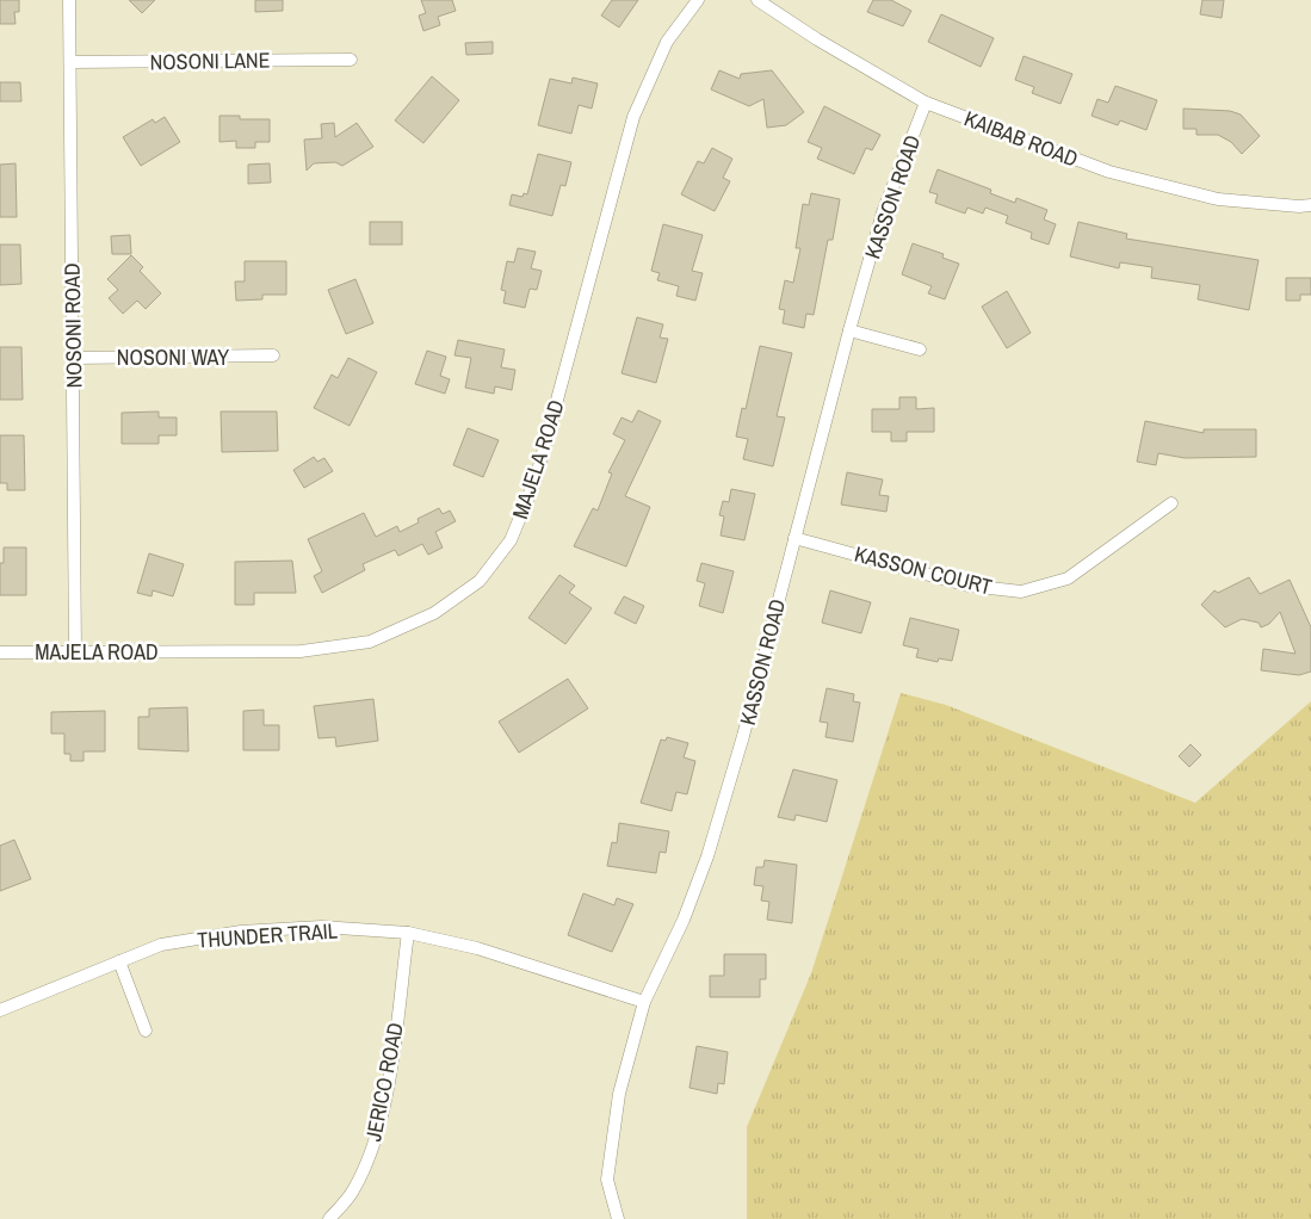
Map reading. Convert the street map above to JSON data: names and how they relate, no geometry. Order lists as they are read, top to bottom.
{
  "streets": {
    "street": [
      "NOSONI LANE",
      "KAIBAB ROAD",
      "KASSON ROAD",
      "NOSONI ROAD",
      "NOSONI WAY",
      "MAJELA ROAD",
      "KASSON COURT",
      "THUNDER TRAIL",
      "JERICO ROAD"
    ]
  },
  "crossings": [
    ["NOSONI LANE", "NOSONI ROAD"],
    ["KAIBAB ROAD", "KASSON ROAD"],
    ["KASSON ROAD", "KASSON COURT"],
    ["KASSON ROAD", "THUNDER TRAIL"],
    ["NOSONI ROAD", "NOSONI WAY"],
    ["NOSONI ROAD", "MAJELA ROAD"],
    ["THUNDER TRAIL", "JERICO ROAD"]
  ]
}
